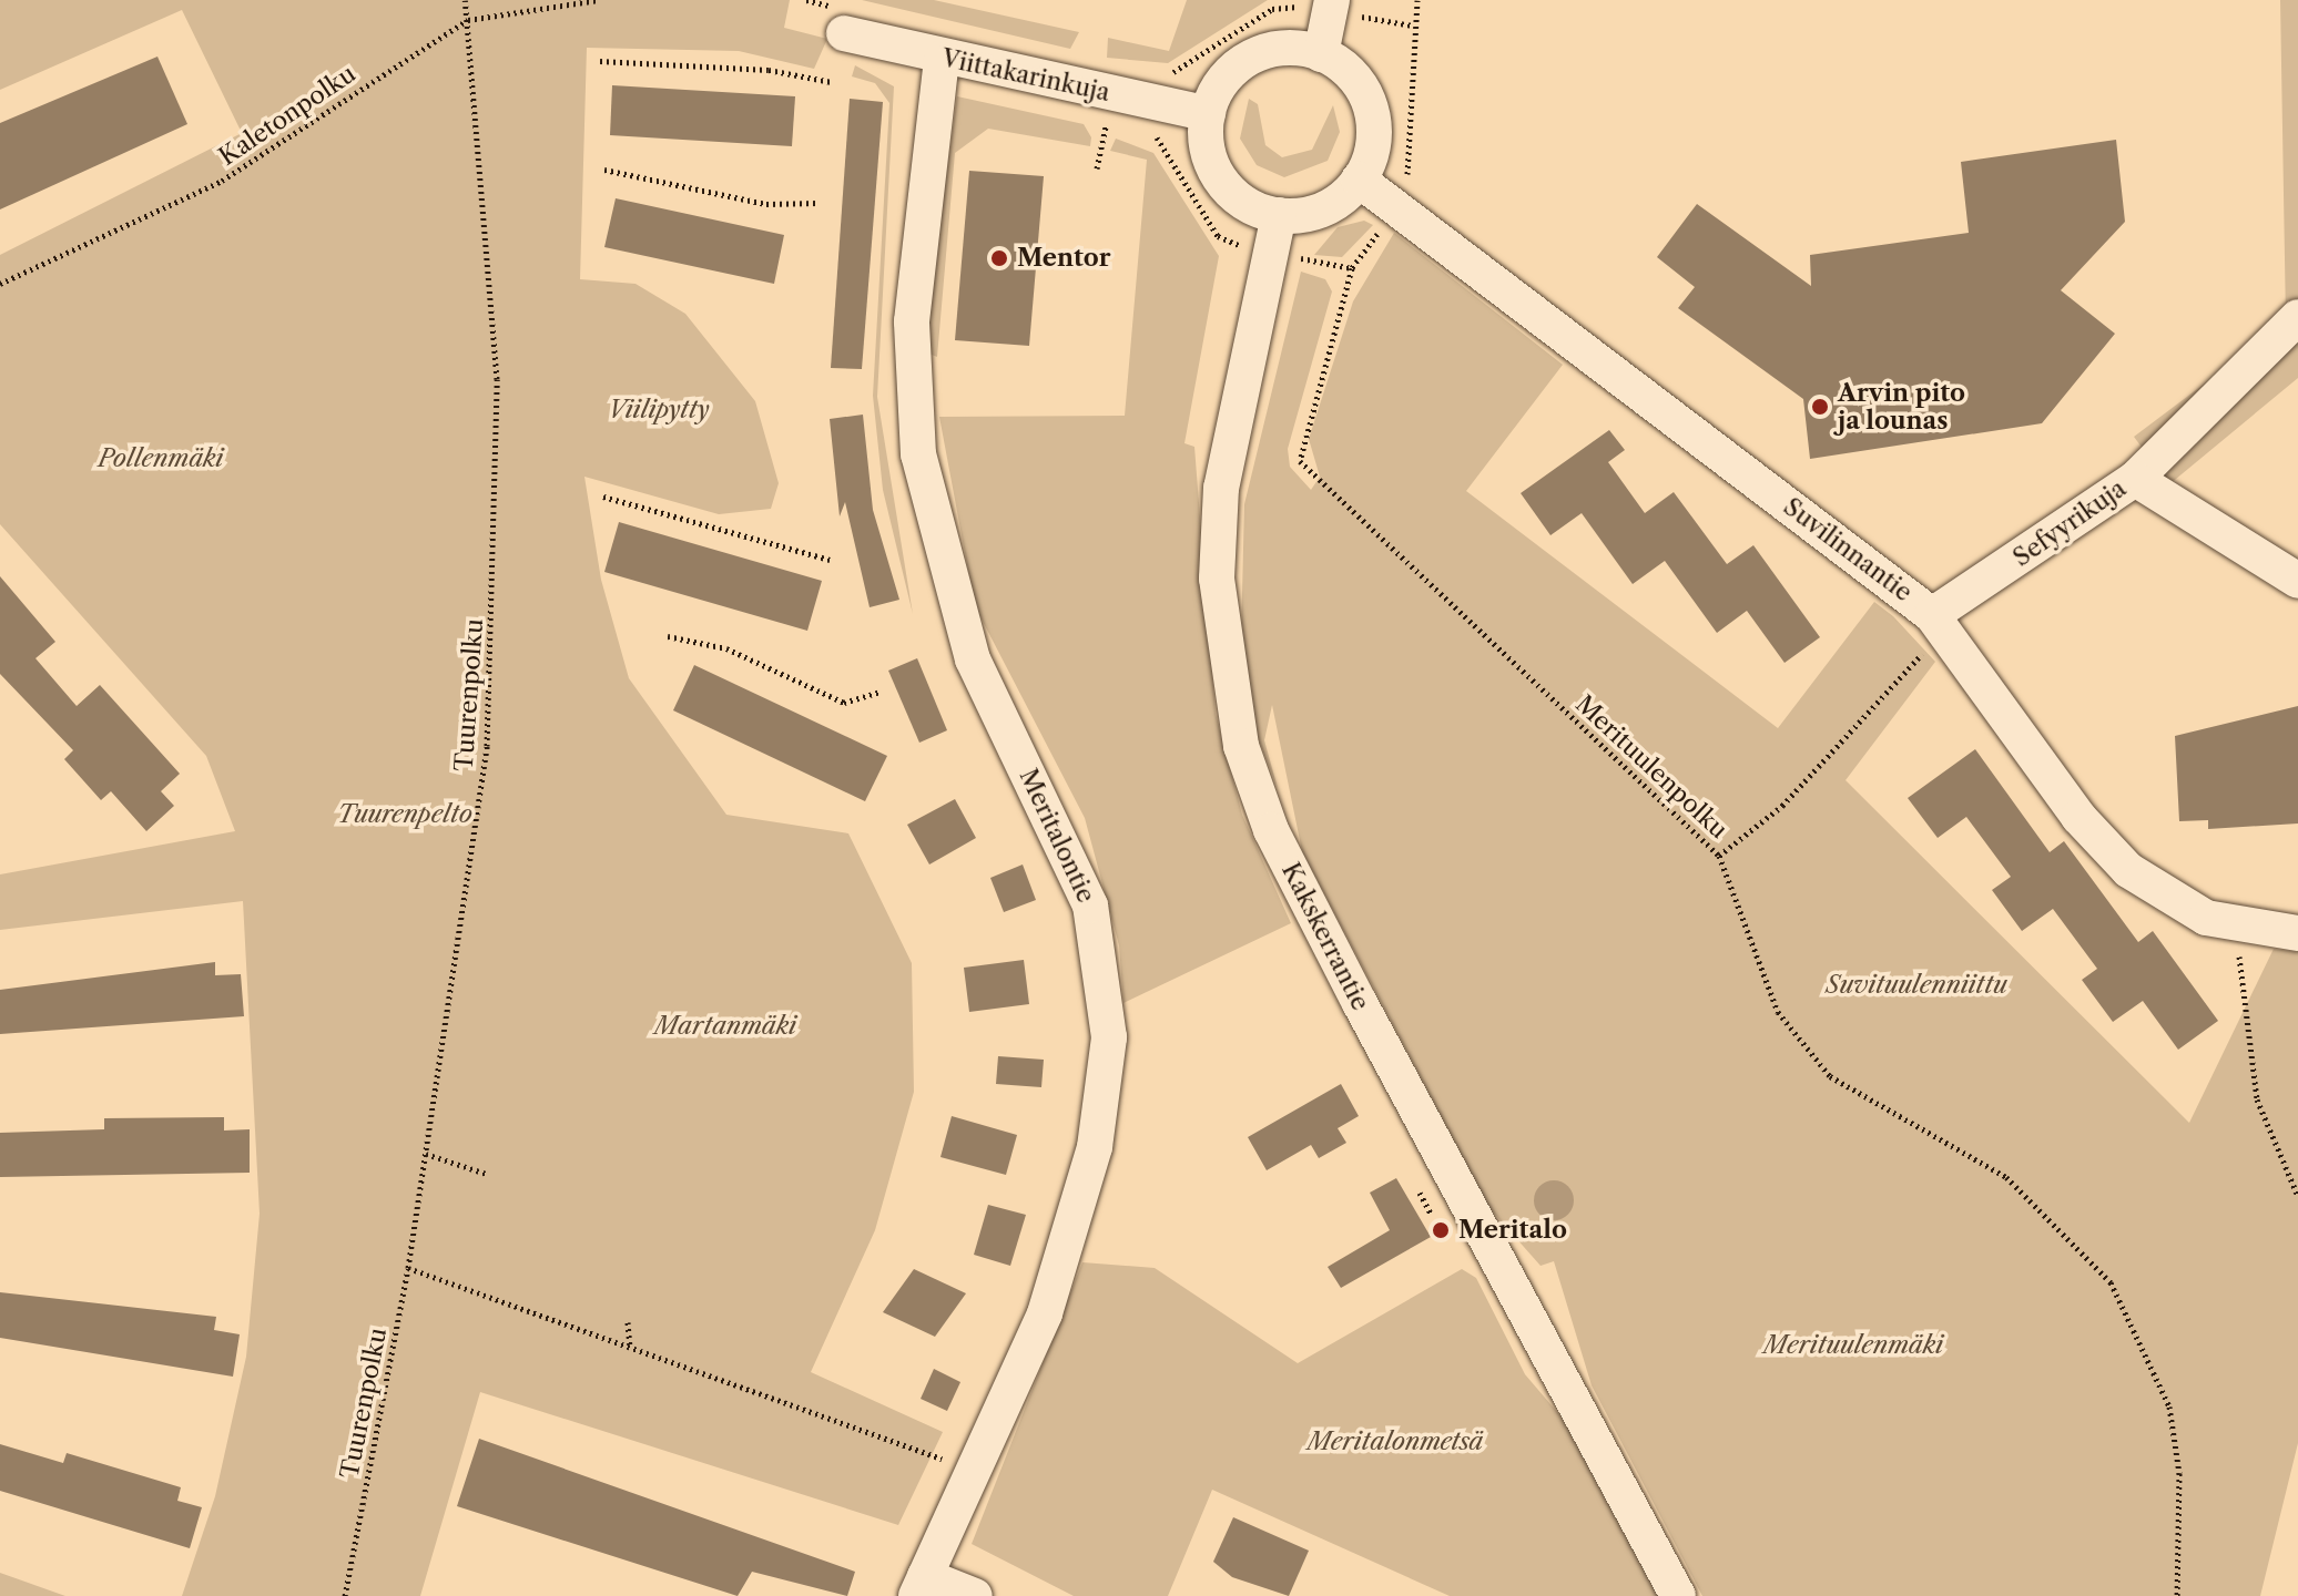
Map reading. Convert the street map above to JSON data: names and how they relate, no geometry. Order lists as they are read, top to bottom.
{
  "streets": {
    "street": [
      "Viittakarinkuja",
      "Sefyyrikuja",
      "Suvilinnantie",
      "Meritalontie",
      "Kakskerrantie"
    ],
    "path": ["Kaletonpolku", "Tuurenpolku", "Merituulenpolku"]
  },
  "crossings": [
    ["Viittakarinkuja", "Suvilinnantie"],
    ["Viittakarinkuja", "Meritalontie"],
    ["Viittakarinkuja", "Kakskerrantie"],
    ["Kaletonpolku", "Tuurenpolku"],
    ["Sefyyrikuja", "Suvilinnantie"],
    ["Suvilinnantie", "Kakskerrantie"]
  ],
  "parks": [
    "Viilipytty",
    "Pollenmäki",
    "Tuurenpelto",
    "Suvituulenniittu",
    "Martanmäki",
    "Merituulenmäki",
    "Meritalonmetsä"
  ],
  "places": ["Mentor", "Arvin pito ja lounas", "Meritalo"]
}
